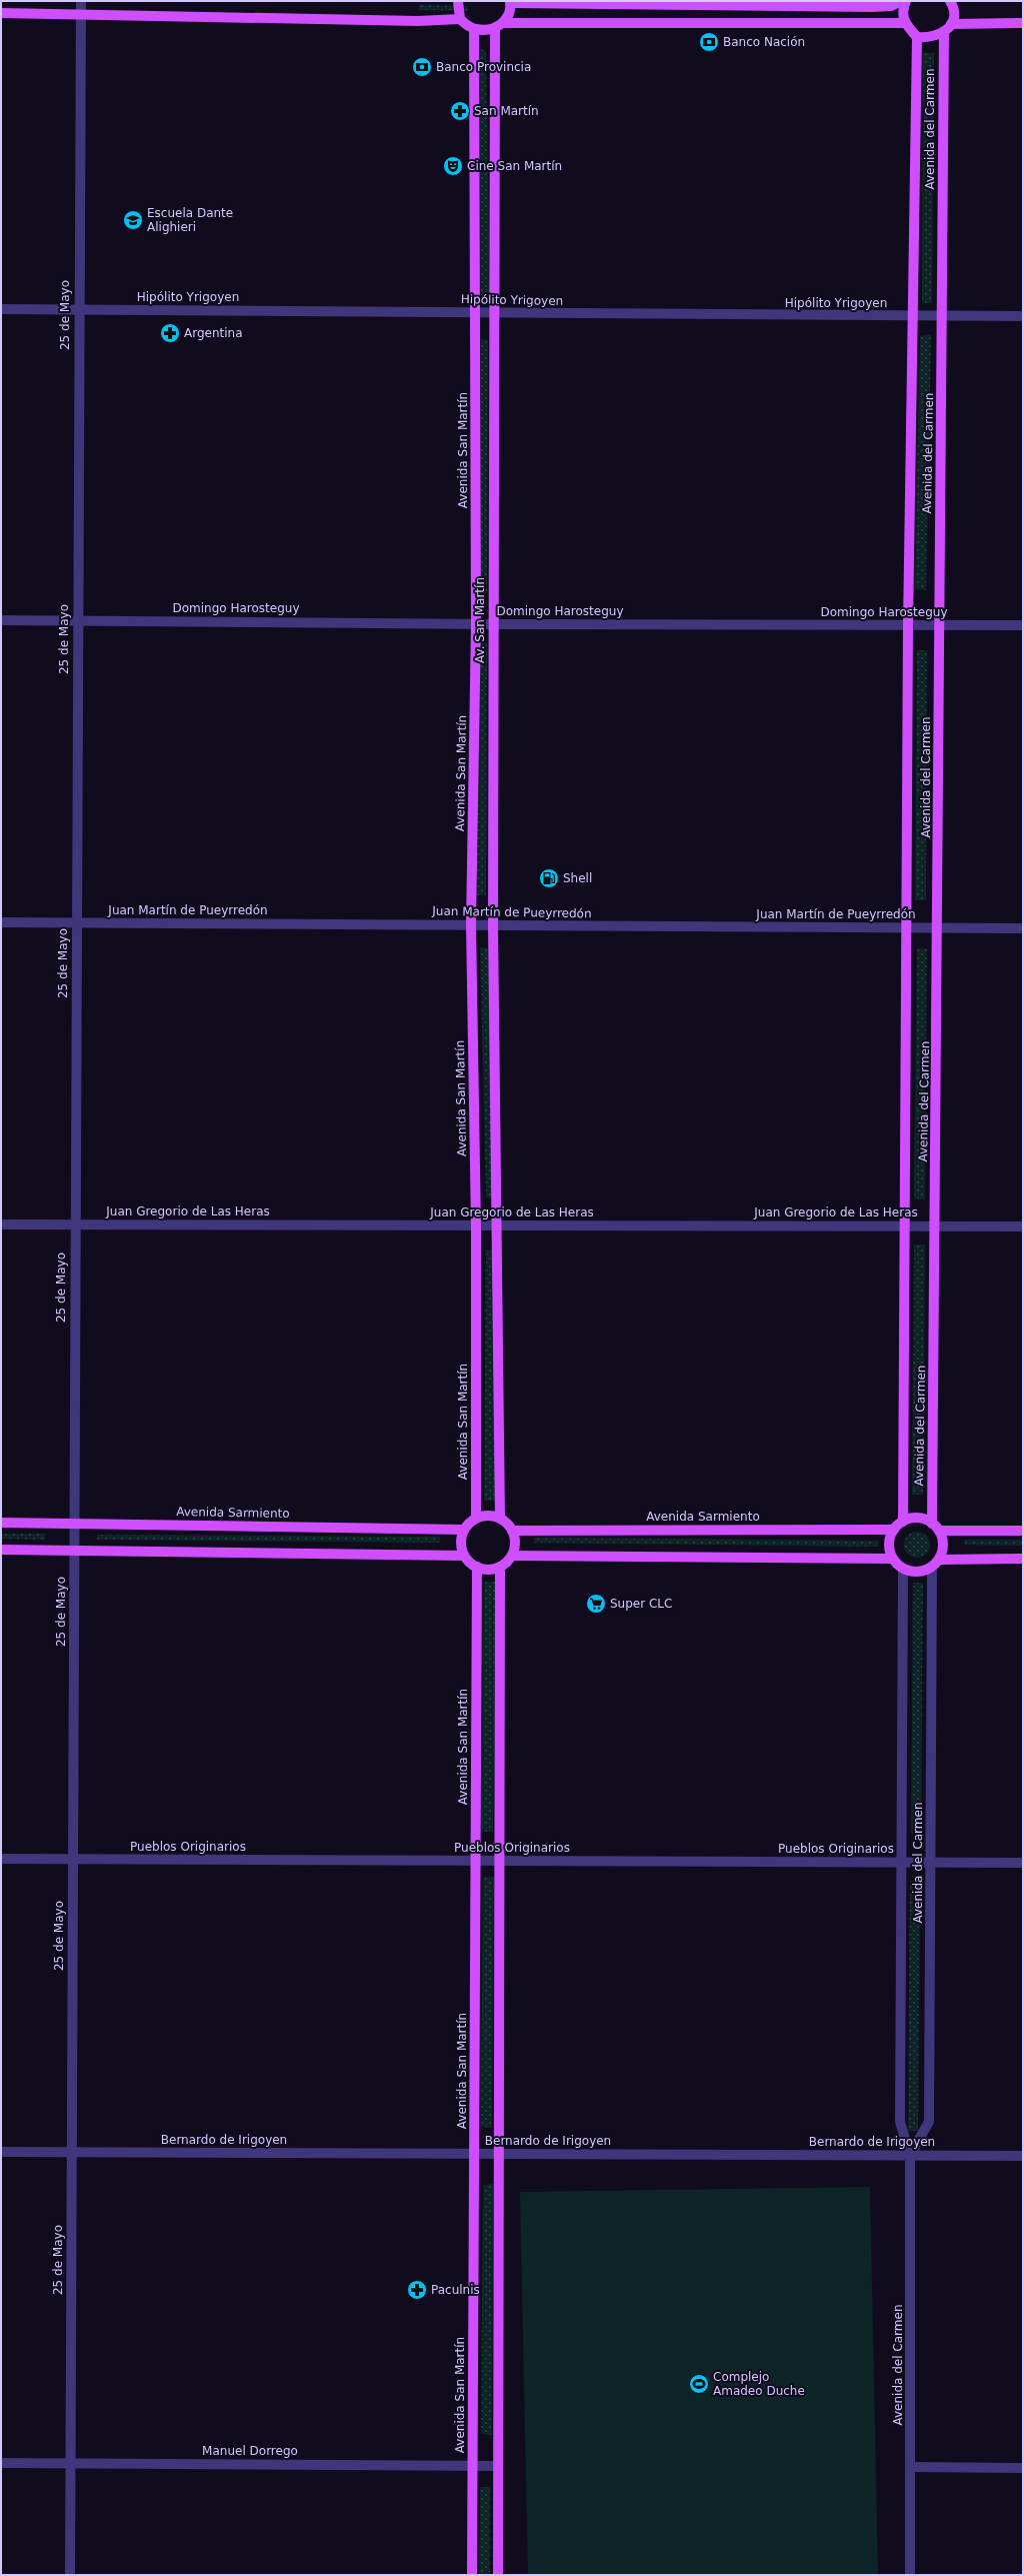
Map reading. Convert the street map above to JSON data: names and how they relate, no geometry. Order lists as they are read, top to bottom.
{
  "streets": {
    "main road": [
      "Avenida del Carmen",
      "Avenida San Martín",
      "Av. San Martín",
      "Avenida Sarmiento"
    ],
    "street": [
      "Hipólito Yrigoyen",
      "25 de Mayo",
      "Domingo Harosteguy",
      "Juan Martín de Pueyrredón",
      "Juan Gregorio de Las Heras",
      "Pueblos Originarios",
      "Bernardo de Irigoyen",
      "Manuel Dorrego"
    ]
  },
  "crossings": [
    ["Avenida del Carmen", "Hipólito Yrigoyen"],
    ["Avenida del Carmen", "Domingo Harosteguy"],
    ["Avenida del Carmen", "Juan Martín de Pueyrredón"],
    ["Avenida del Carmen", "Juan Gregorio de Las Heras"],
    ["Avenida del Carmen", "Avenida Sarmiento"],
    ["Avenida del Carmen", "Pueblos Originarios"],
    ["Avenida del Carmen", "Bernardo de Irigoyen"],
    ["Hipólito Yrigoyen", "25 de Mayo"],
    ["Hipólito Yrigoyen", "Avenida San Martín"],
    ["Hipólito Yrigoyen", "Av. San Martín"],
    ["25 de Mayo", "Domingo Harosteguy"],
    ["25 de Mayo", "Juan Martín de Pueyrredón"],
    ["25 de Mayo", "Juan Gregorio de Las Heras"],
    ["25 de Mayo", "Avenida Sarmiento"],
    ["25 de Mayo", "Pueblos Originarios"],
    ["25 de Mayo", "Bernardo de Irigoyen"],
    ["25 de Mayo", "Manuel Dorrego"],
    ["Avenida San Martín", "Domingo Harosteguy"],
    ["Avenida San Martín", "Juan Martín de Pueyrredón"],
    ["Avenida San Martín", "Juan Gregorio de Las Heras"],
    ["Avenida San Martín", "Avenida Sarmiento"],
    ["Avenida San Martín", "Pueblos Originarios"],
    ["Avenida San Martín", "Bernardo de Irigoyen"],
    ["Avenida San Martín", "Manuel Dorrego"],
    ["Domingo Harosteguy", "Av. San Martín"],
    ["Av. San Martín", "Juan Martín de Pueyrredón"]
  ],
  "places": {
    "bank": ["Banco Nación", "Banco Provincia"],
    "pharmacy": ["San Martín", "Argentina", "Paculnis"],
    "theatre": ["Cine San Martín"],
    "school or university": ["Escuela Dante Alighieri"],
    "fuel station": ["Shell"],
    "supermarket": ["Super CLC"],
    "sports": ["Complejo Amadeo Duche"]
  }
}
